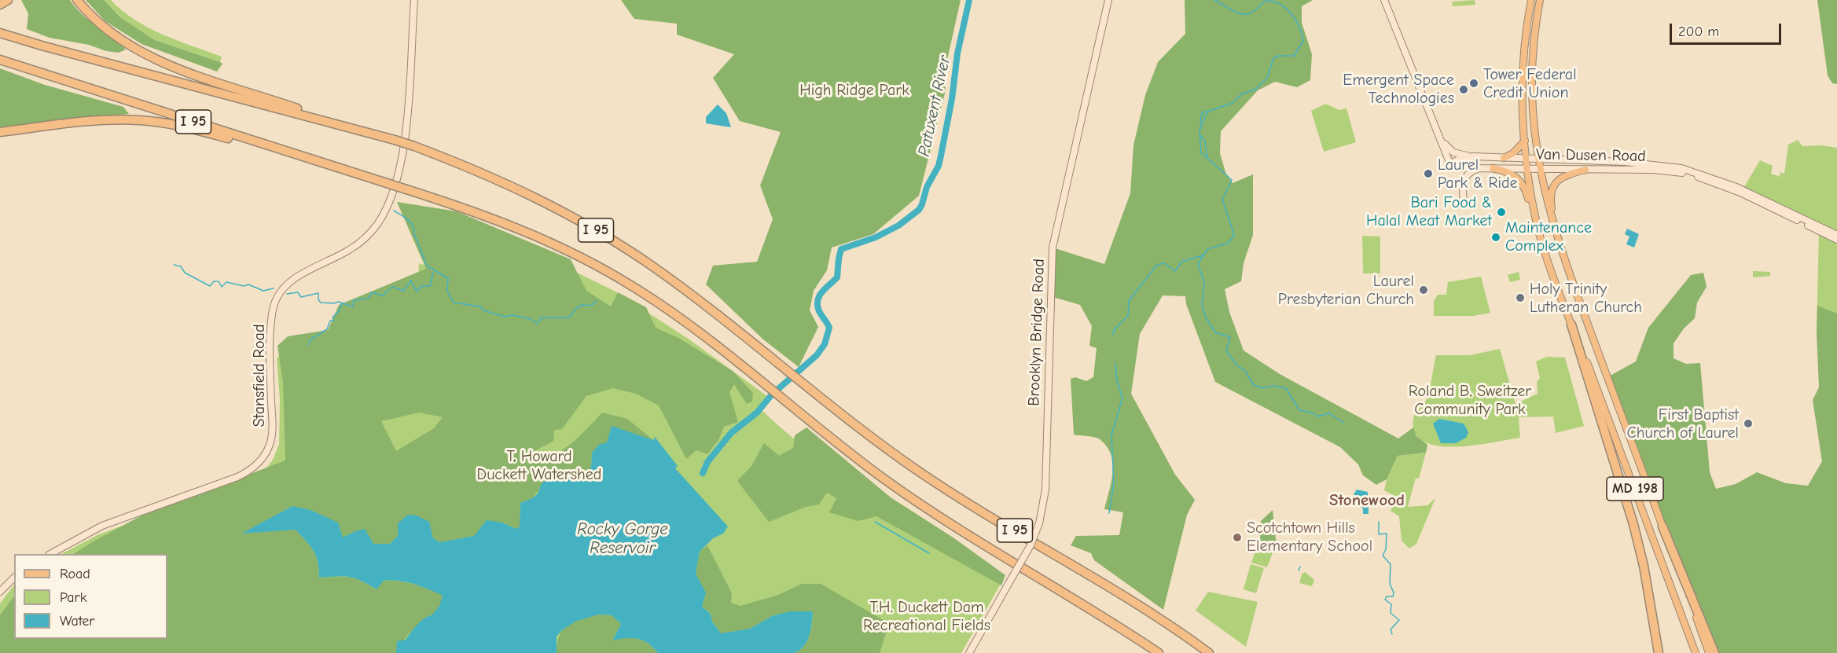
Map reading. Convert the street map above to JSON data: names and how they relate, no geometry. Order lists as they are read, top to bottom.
{
  "streets": {
    "highway": ["I 95"],
    "main road": ["MD 198"],
    "street": ["Van Dusen Road", "Brooklyn Bridge Road", "Stansfield Road"]
  },
  "crossings": [
    ["Van Dusen Road", "MD 198"]
  ],
  "districts": ["Stonewood"],
  "water": ["Patuxent River", "Rocky Gorge Reservoir"],
  "parks": [
    "High Ridge Park",
    "Roland B. Sweitzer Community Park",
    "T. Howard Duckett Watershed",
    "T.H. Duckett Dam Recreational Fields"
  ],
  "places": [
    "Tower Federal Credit Union",
    "Emergent Space Technologies",
    "Laurel Park & Ride",
    "Bari Food & Halal Meat Market",
    "Maintenance Complex",
    "Laurel Presbyterian Church",
    "Holy Trinity Lutheran Church",
    "First Baptist Church of Laurel",
    "Scotchtown Hills Elementary School"
  ],
  "legend": ["Road", "Park", "Water"],
  "scale_bar": "200 m"
}
